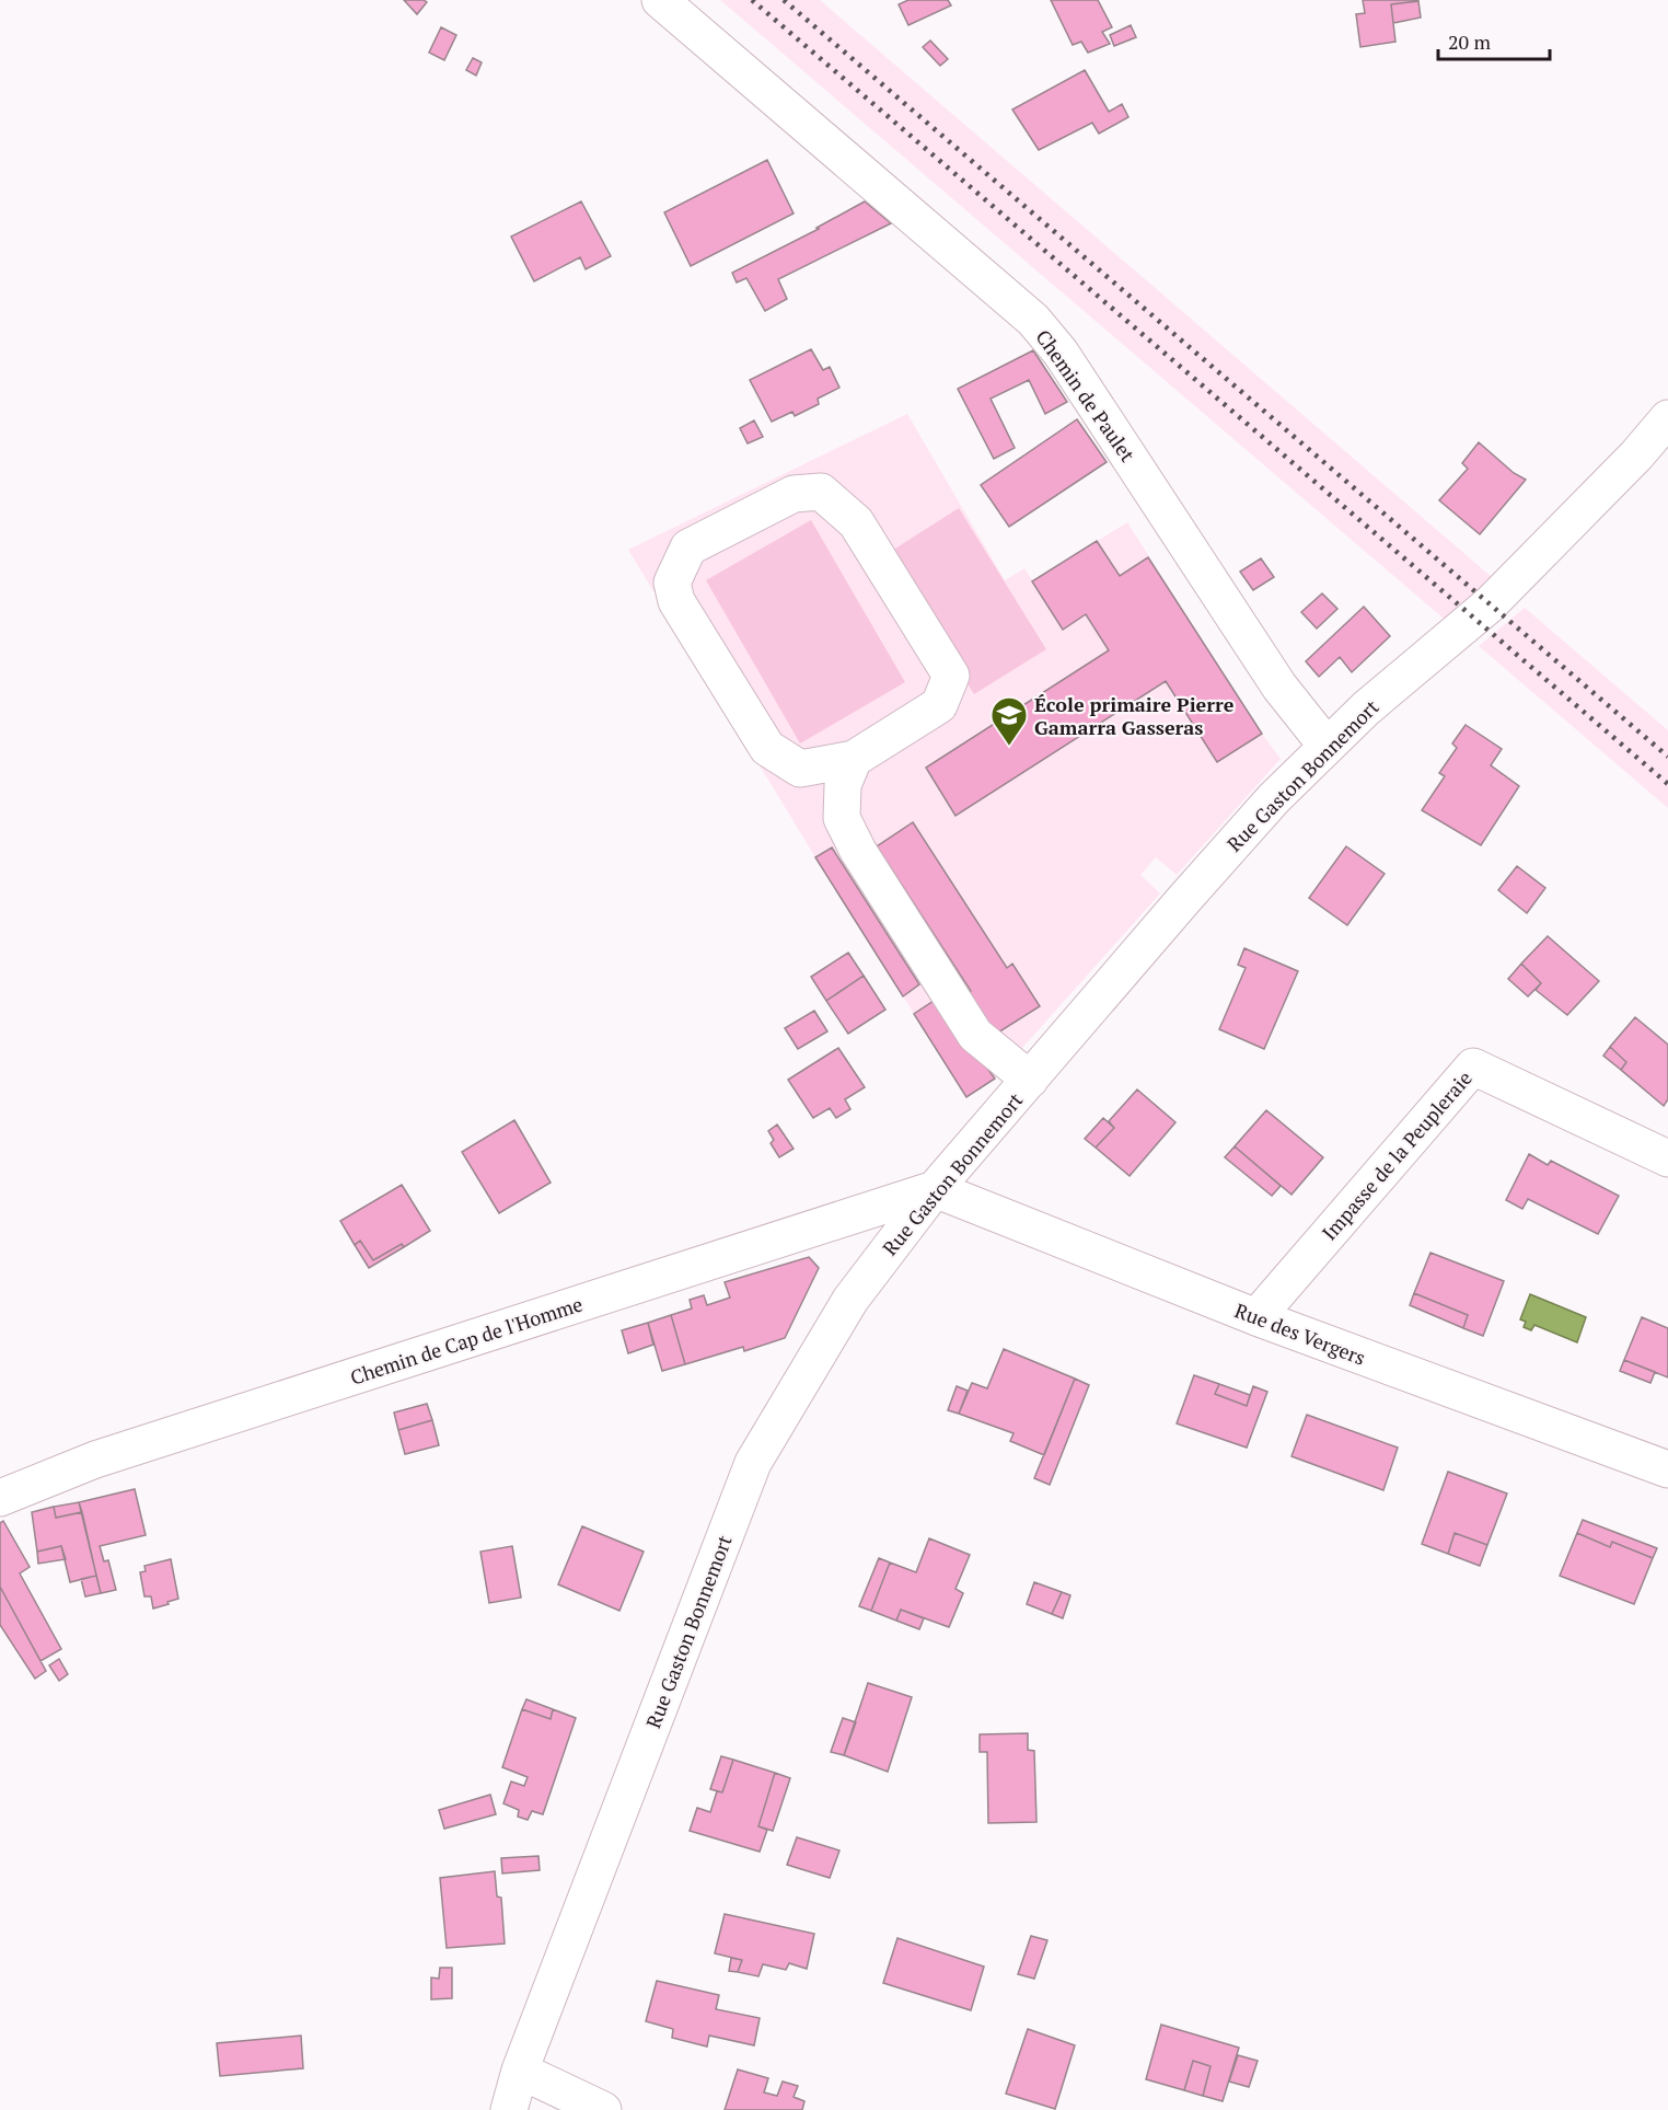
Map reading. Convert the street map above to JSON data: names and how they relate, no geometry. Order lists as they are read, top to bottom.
{
  "streets": {
    "street": [
      "Chemin de Paulet",
      "Rue Gaston Bonnemort",
      "Impasse de la Peupleraie",
      "Rue des Vergers",
      "Chemin de Cap de l'Homme"
    ]
  },
  "crossings": [
    ["Chemin de Paulet", "Rue Gaston Bonnemort"],
    ["Rue Gaston Bonnemort", "Rue des Vergers"],
    ["Rue Gaston Bonnemort", "Chemin de Cap de l'Homme"],
    ["Impasse de la Peupleraie", "Rue des Vergers"],
    ["Rue des Vergers", "Chemin de Cap de l'Homme"]
  ],
  "places": {
    "school or university": ["École primaire Pierre Gamarra Gasseras"]
  },
  "scale_bar": "20 m"
}
